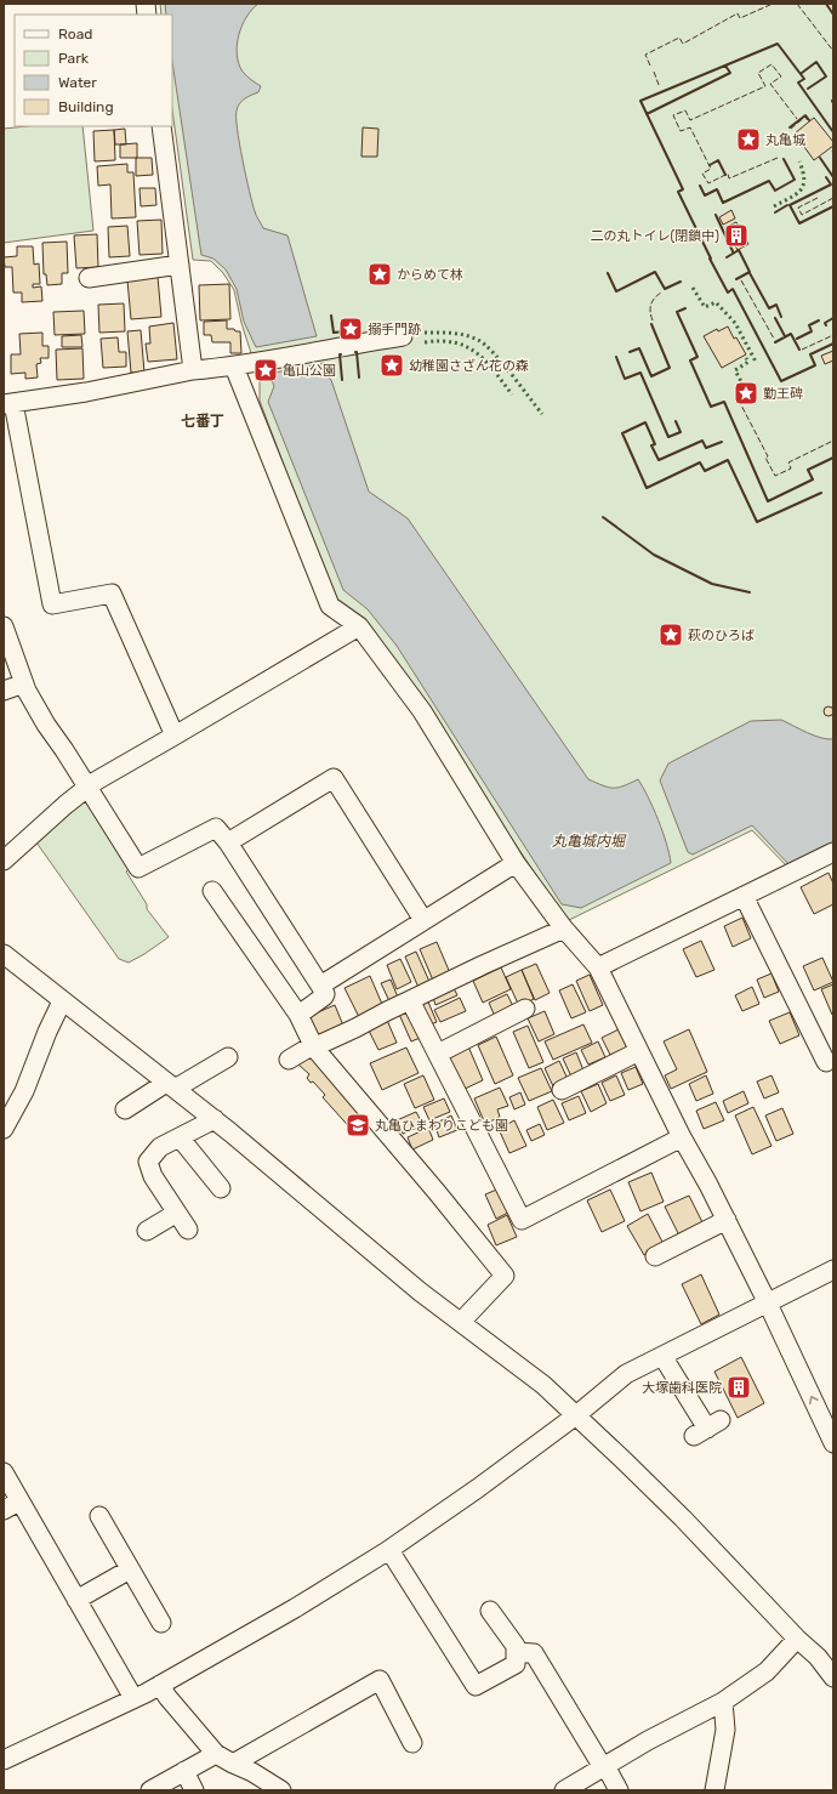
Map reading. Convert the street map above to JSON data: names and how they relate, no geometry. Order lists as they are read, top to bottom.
{
  "districts": ["七番丁"],
  "water": ["丸亀城内堀"],
  "places": {
    "place": [
      "丸亀城",
      "からめて林",
      "搦手門跡",
      "幼稚園さざん花の森",
      "亀山公園",
      "勤王碑",
      "萩のひろば"
    ],
    "building": ["二の丸トイレ(閉鎖中)", "大塚歯科医院"],
    "school or university": ["丸亀ひまわりこども園"]
  },
  "legend": [
    "Road",
    "Park",
    "Water",
    "Building"
  ]
}
